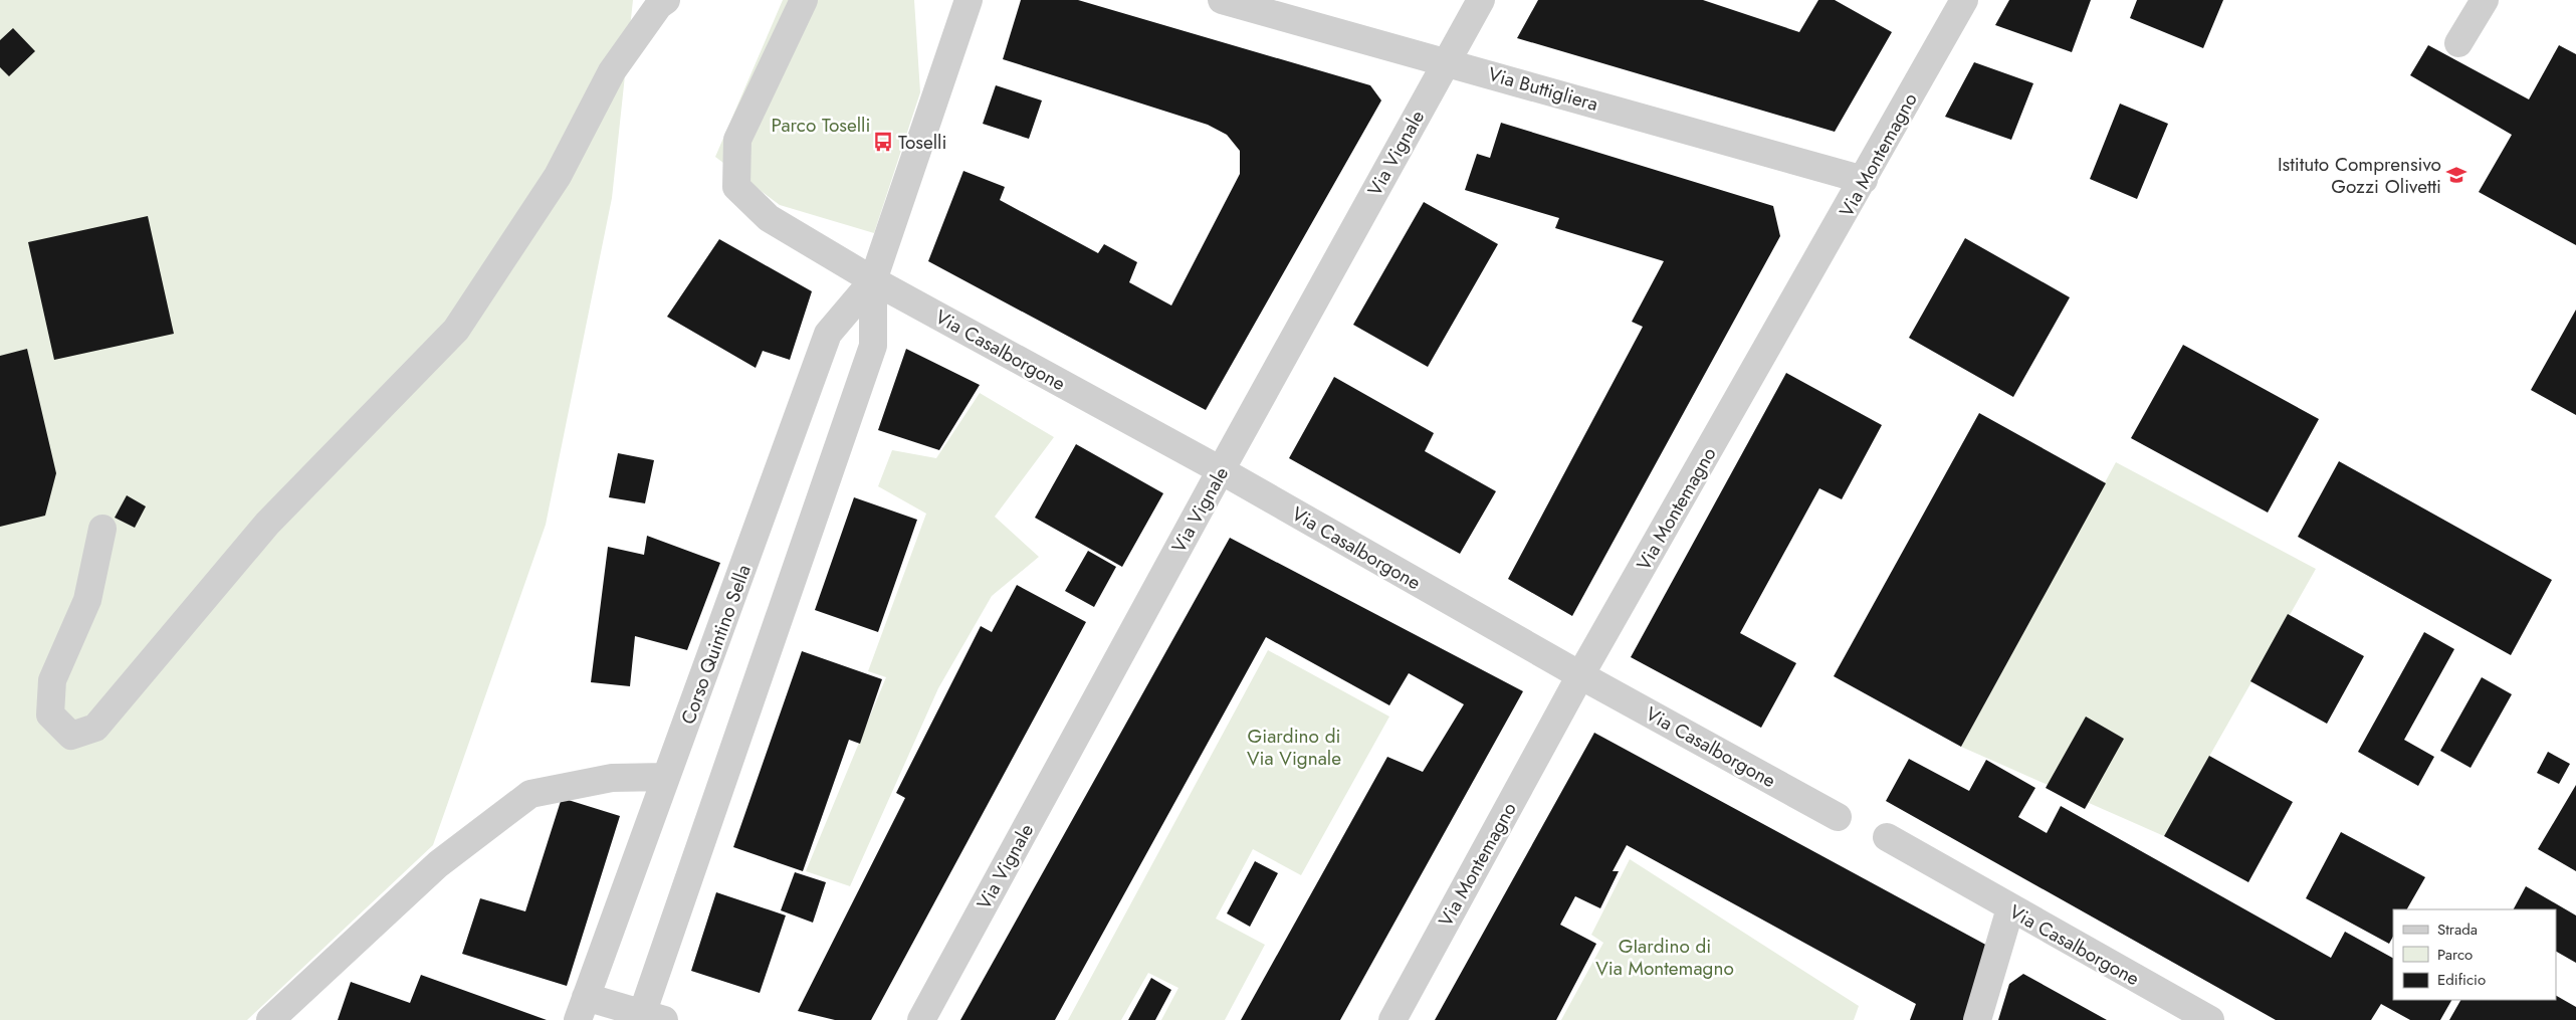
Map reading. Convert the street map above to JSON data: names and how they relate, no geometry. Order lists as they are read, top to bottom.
{
  "streets": {
    "street": [
      "Via Buttigliera",
      "Via Vignale",
      "Via Montemagno",
      "Via Casalborgone",
      "Corso Quintino Sella"
    ]
  },
  "crossings": [
    ["Via Buttigliera", "Via Vignale"],
    ["Via Buttigliera", "Via Montemagno"],
    ["Via Vignale", "Via Casalborgone"],
    ["Via Montemagno", "Via Casalborgone"],
    ["Via Casalborgone", "Corso Quintino Sella"]
  ],
  "parks": ["Parco Toselli", "Giardino di Via Vignale", "GIardino di Via Montemagno"],
  "places": {
    "bus stop": ["Toselli"],
    "school or university": ["Istituto Comprensivo Gozzi Olivetti"]
  },
  "legend": ["Strada", "Parco", "Edificio"]
}
